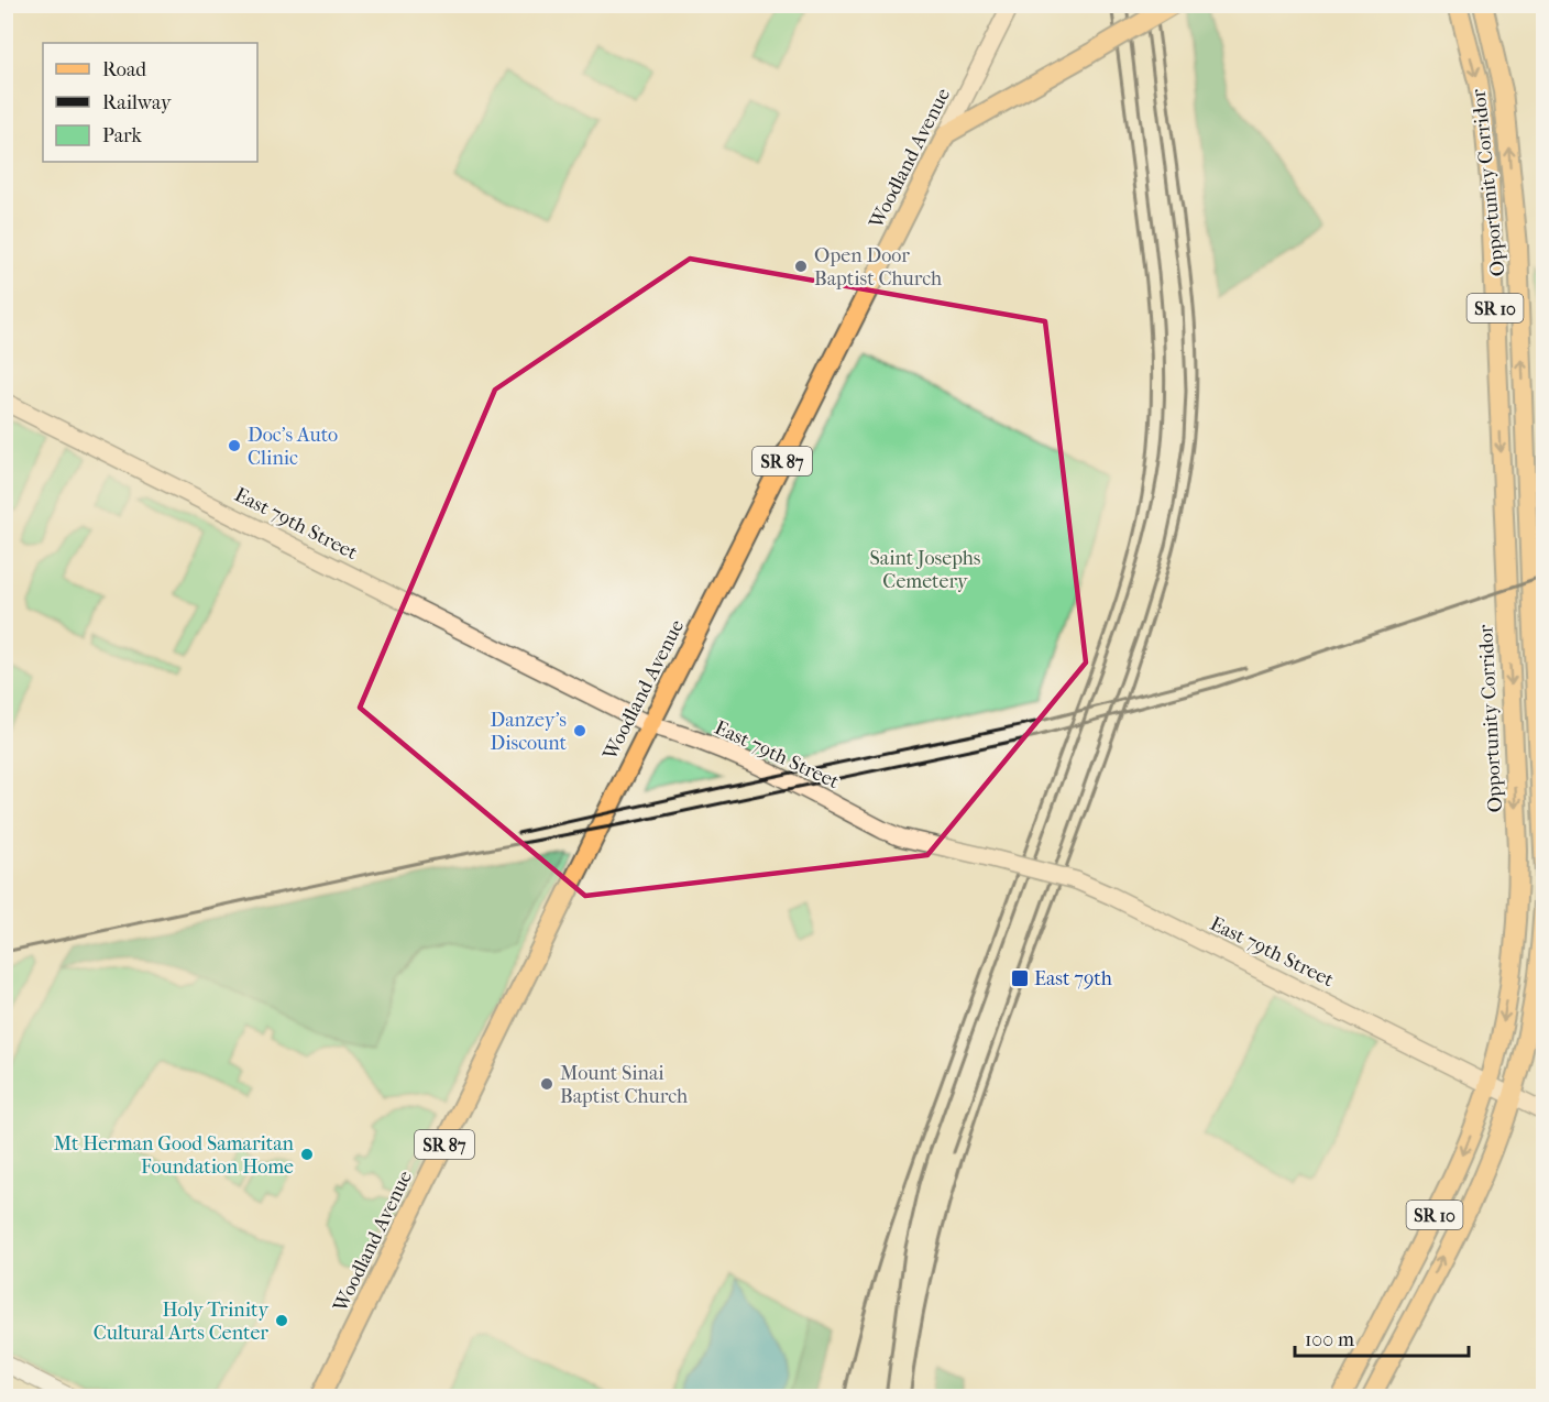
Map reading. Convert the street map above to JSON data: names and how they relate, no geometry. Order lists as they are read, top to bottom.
{
  "streets": {
    "main road": [
      "Woodland Avenue",
      "Opportunity Corridor",
      "SR 10",
      "SR 87",
      "East 79th Street"
    ]
  },
  "crossings": [
    ["Woodland Avenue", "East 79th Street"],
    ["Opportunity Corridor", "East 79th Street"]
  ],
  "parks": ["Saint Josephs Cemetery"],
  "places": {
    "other": [
      "Open Door Baptist Church",
      "Doc's Auto Clinic",
      "Danzey's Discount",
      "Mount Sinai Baptist Church",
      "Mt Herman Good Samaritan Foundation Home",
      "Holy Trinity Cultural Arts Center"
    ],
    "transit": ["East 79th"]
  },
  "legend": ["Road", "Railway", "Park"],
  "scale_bar": "100 m"
}
